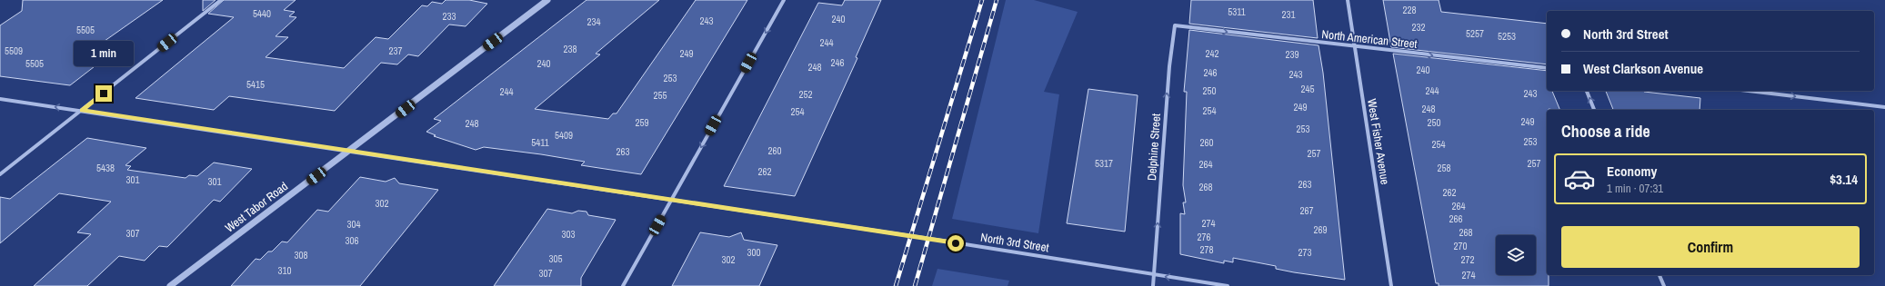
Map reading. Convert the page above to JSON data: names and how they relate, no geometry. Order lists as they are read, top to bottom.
{
  "streets": {
    "street": [
      "North American Street",
      "West Fisher Avenue",
      "Delphine Street",
      "West Tabor Road",
      "North 3rd Street"
    ]
  },
  "crossings": [
    ["North American Street", "West Fisher Avenue"],
    ["North American Street", "Delphine Street"],
    ["Delphine Street", "North 3rd Street"],
    ["West Tabor Road", "North 3rd Street"]
  ],
  "one_way": ["North American Street", "Delphine Street"],
  "house_numbers": [
    "228",
    "5311",
    "5440",
    "231",
    "233",
    "240",
    "243",
    "234",
    "232",
    "5505",
    "5257",
    "5253",
    "244",
    "238",
    "5509",
    "237",
    "249",
    "242",
    "239",
    "246",
    "5505",
    "240",
    "248",
    "240",
    "246",
    "243",
    "253",
    "5415",
    "245",
    "250",
    "244",
    "244",
    "243",
    "252",
    "255",
    "249",
    "248",
    "254",
    "254",
    "249",
    "259",
    "250",
    "248",
    "253",
    "5409",
    "253",
    "5411",
    "260",
    "254",
    "260",
    "263",
    "257",
    "5317",
    "257",
    "264",
    "5438",
    "258",
    "262",
    "301",
    "301",
    "263",
    "268",
    "262",
    "302",
    "264",
    "267",
    "266",
    "274",
    "304",
    "269",
    "268",
    "307",
    "303",
    "276",
    "306",
    "270",
    "278",
    "300",
    "273",
    "308",
    "305",
    "302",
    "272",
    "310",
    "307",
    "274"
  ],
  "page": {
    "banner": ["North 3rd Street", "West Clarkson Avenue"],
    "bubble": "1 min",
    "heading": "Choose a ride",
    "list": [
      {
        "name": "Economy",
        "note": "1 min · 07:31",
        "value": "$3.14"
      }
    ],
    "buttons": "Confirm"
  }
}
